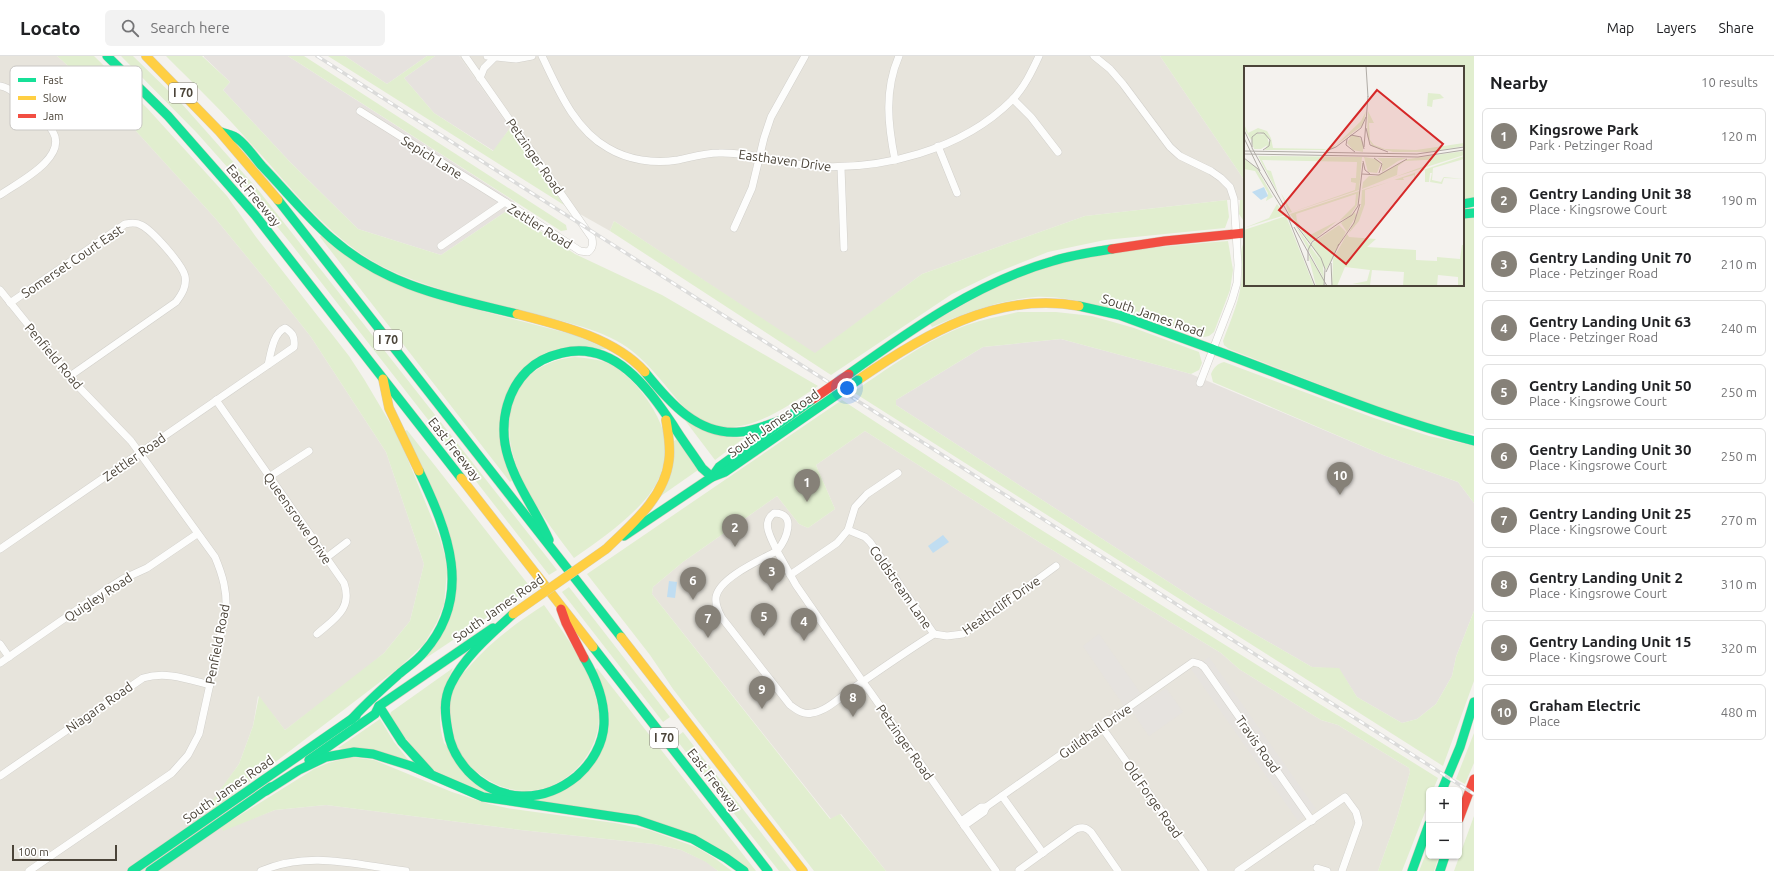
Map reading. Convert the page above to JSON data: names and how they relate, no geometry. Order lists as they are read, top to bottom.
{
  "streets": {
    "main road": ["I 70", "East Freeway", "South James Road"],
    "street": [
      "Petzinger Road",
      "Sepich Lane",
      "Easthaven Drive",
      "Zettler Road",
      "Somerset Court East",
      "Penfield Road",
      "Queensrowe Drive",
      "Coldstream Lane",
      "Quigley Road",
      "Heathcliff Drive",
      "Niagara Road",
      "Guildhall Drive",
      "Travis Road",
      "Old Forge Road"
    ]
  },
  "crossings": [
    ["Petzinger Road", "Zettler Road"],
    ["Petzinger Road", "Guildhall Drive"],
    ["Sepich Lane", "Zettler Road"],
    ["Zettler Road", "Penfield Road"],
    ["Zettler Road", "Queensrowe Drive"],
    ["Somerset Court East", "Penfield Road"],
    ["Penfield Road", "Quigley Road"],
    ["Penfield Road", "Niagara Road"],
    ["Coldstream Lane", "Heathcliff Drive"],
    ["Guildhall Drive", "Travis Road"],
    ["Guildhall Drive", "Old Forge Road"]
  ],
  "legend": ["Fast", "Slow", "Jam"],
  "scale_bar": "100 m",
  "page": {
    "header": "Locato",
    "search": "Search here",
    "nav": ["Map", "Layers", "Share"],
    "heading": ["Nearby", "10 results"],
    "list": [
      {
        "mark": "1",
        "name": "Kingsrowe Park",
        "note": "Park · Petzinger Road",
        "value": "120 m"
      },
      {
        "mark": "2",
        "name": "Gentry Landing Unit 38",
        "note": "Place · Kingsrowe Court",
        "value": "190 m"
      },
      {
        "mark": "3",
        "name": "Gentry Landing Unit 70",
        "note": "Place · Petzinger Road",
        "value": "210 m"
      },
      {
        "mark": "4",
        "name": "Gentry Landing Unit 63",
        "note": "Place · Petzinger Road",
        "value": "240 m"
      },
      {
        "mark": "5",
        "name": "Gentry Landing Unit 50",
        "note": "Place · Kingsrowe Court",
        "value": "250 m"
      },
      {
        "mark": "6",
        "name": "Gentry Landing Unit 30",
        "note": "Place · Kingsrowe Court",
        "value": "250 m"
      },
      {
        "mark": "7",
        "name": "Gentry Landing Unit 25",
        "note": "Place · Kingsrowe Court",
        "value": "270 m"
      },
      {
        "mark": "8",
        "name": "Gentry Landing Unit 2",
        "note": "Place · Kingsrowe Court",
        "value": "310 m"
      },
      {
        "mark": "9",
        "name": "Gentry Landing Unit 15",
        "note": "Place · Kingsrowe Court",
        "value": "320 m"
      },
      {
        "mark": "10",
        "name": "Graham Electric",
        "note": "Place",
        "value": "480 m"
      }
    ],
    "pins": [
      "10",
      "1",
      "2",
      "3",
      "6",
      "5",
      "7",
      "4",
      "9",
      "8"
    ],
    "map_buttons": ["+", "−"],
    "scale": "100 m"
  }
}
